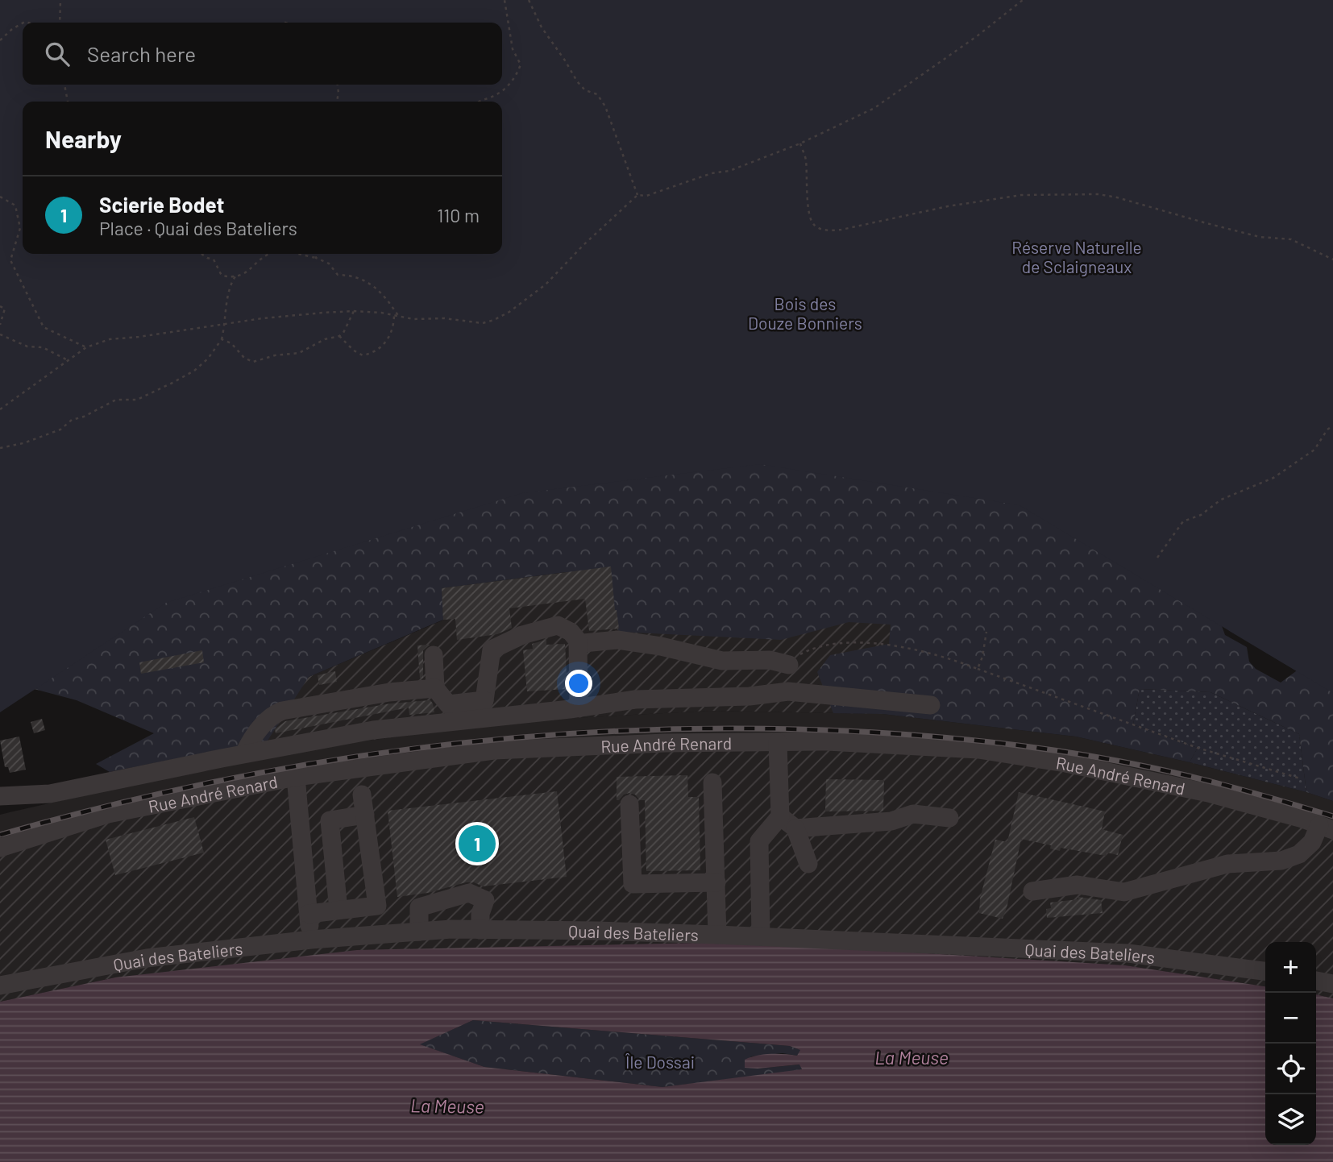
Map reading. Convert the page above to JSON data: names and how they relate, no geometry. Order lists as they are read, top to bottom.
{
  "streets": {
    "street": ["Rue André Renard", "Quai des Bateliers"]
  },
  "water": ["La Meuse"],
  "parks": ["Réserve Naturelle de Sclaigneaux", "Bois des Douze Bonniers", "Île Dossai"],
  "page": {
    "search": "Search here",
    "heading": "Nearby",
    "list": [
      {
        "mark": "1",
        "name": "Scierie Bodet",
        "note": "Place · Quai des Bateliers",
        "value": "110 m"
      }
    ],
    "pins": "1",
    "map_buttons": ["+", "−"]
  }
}
